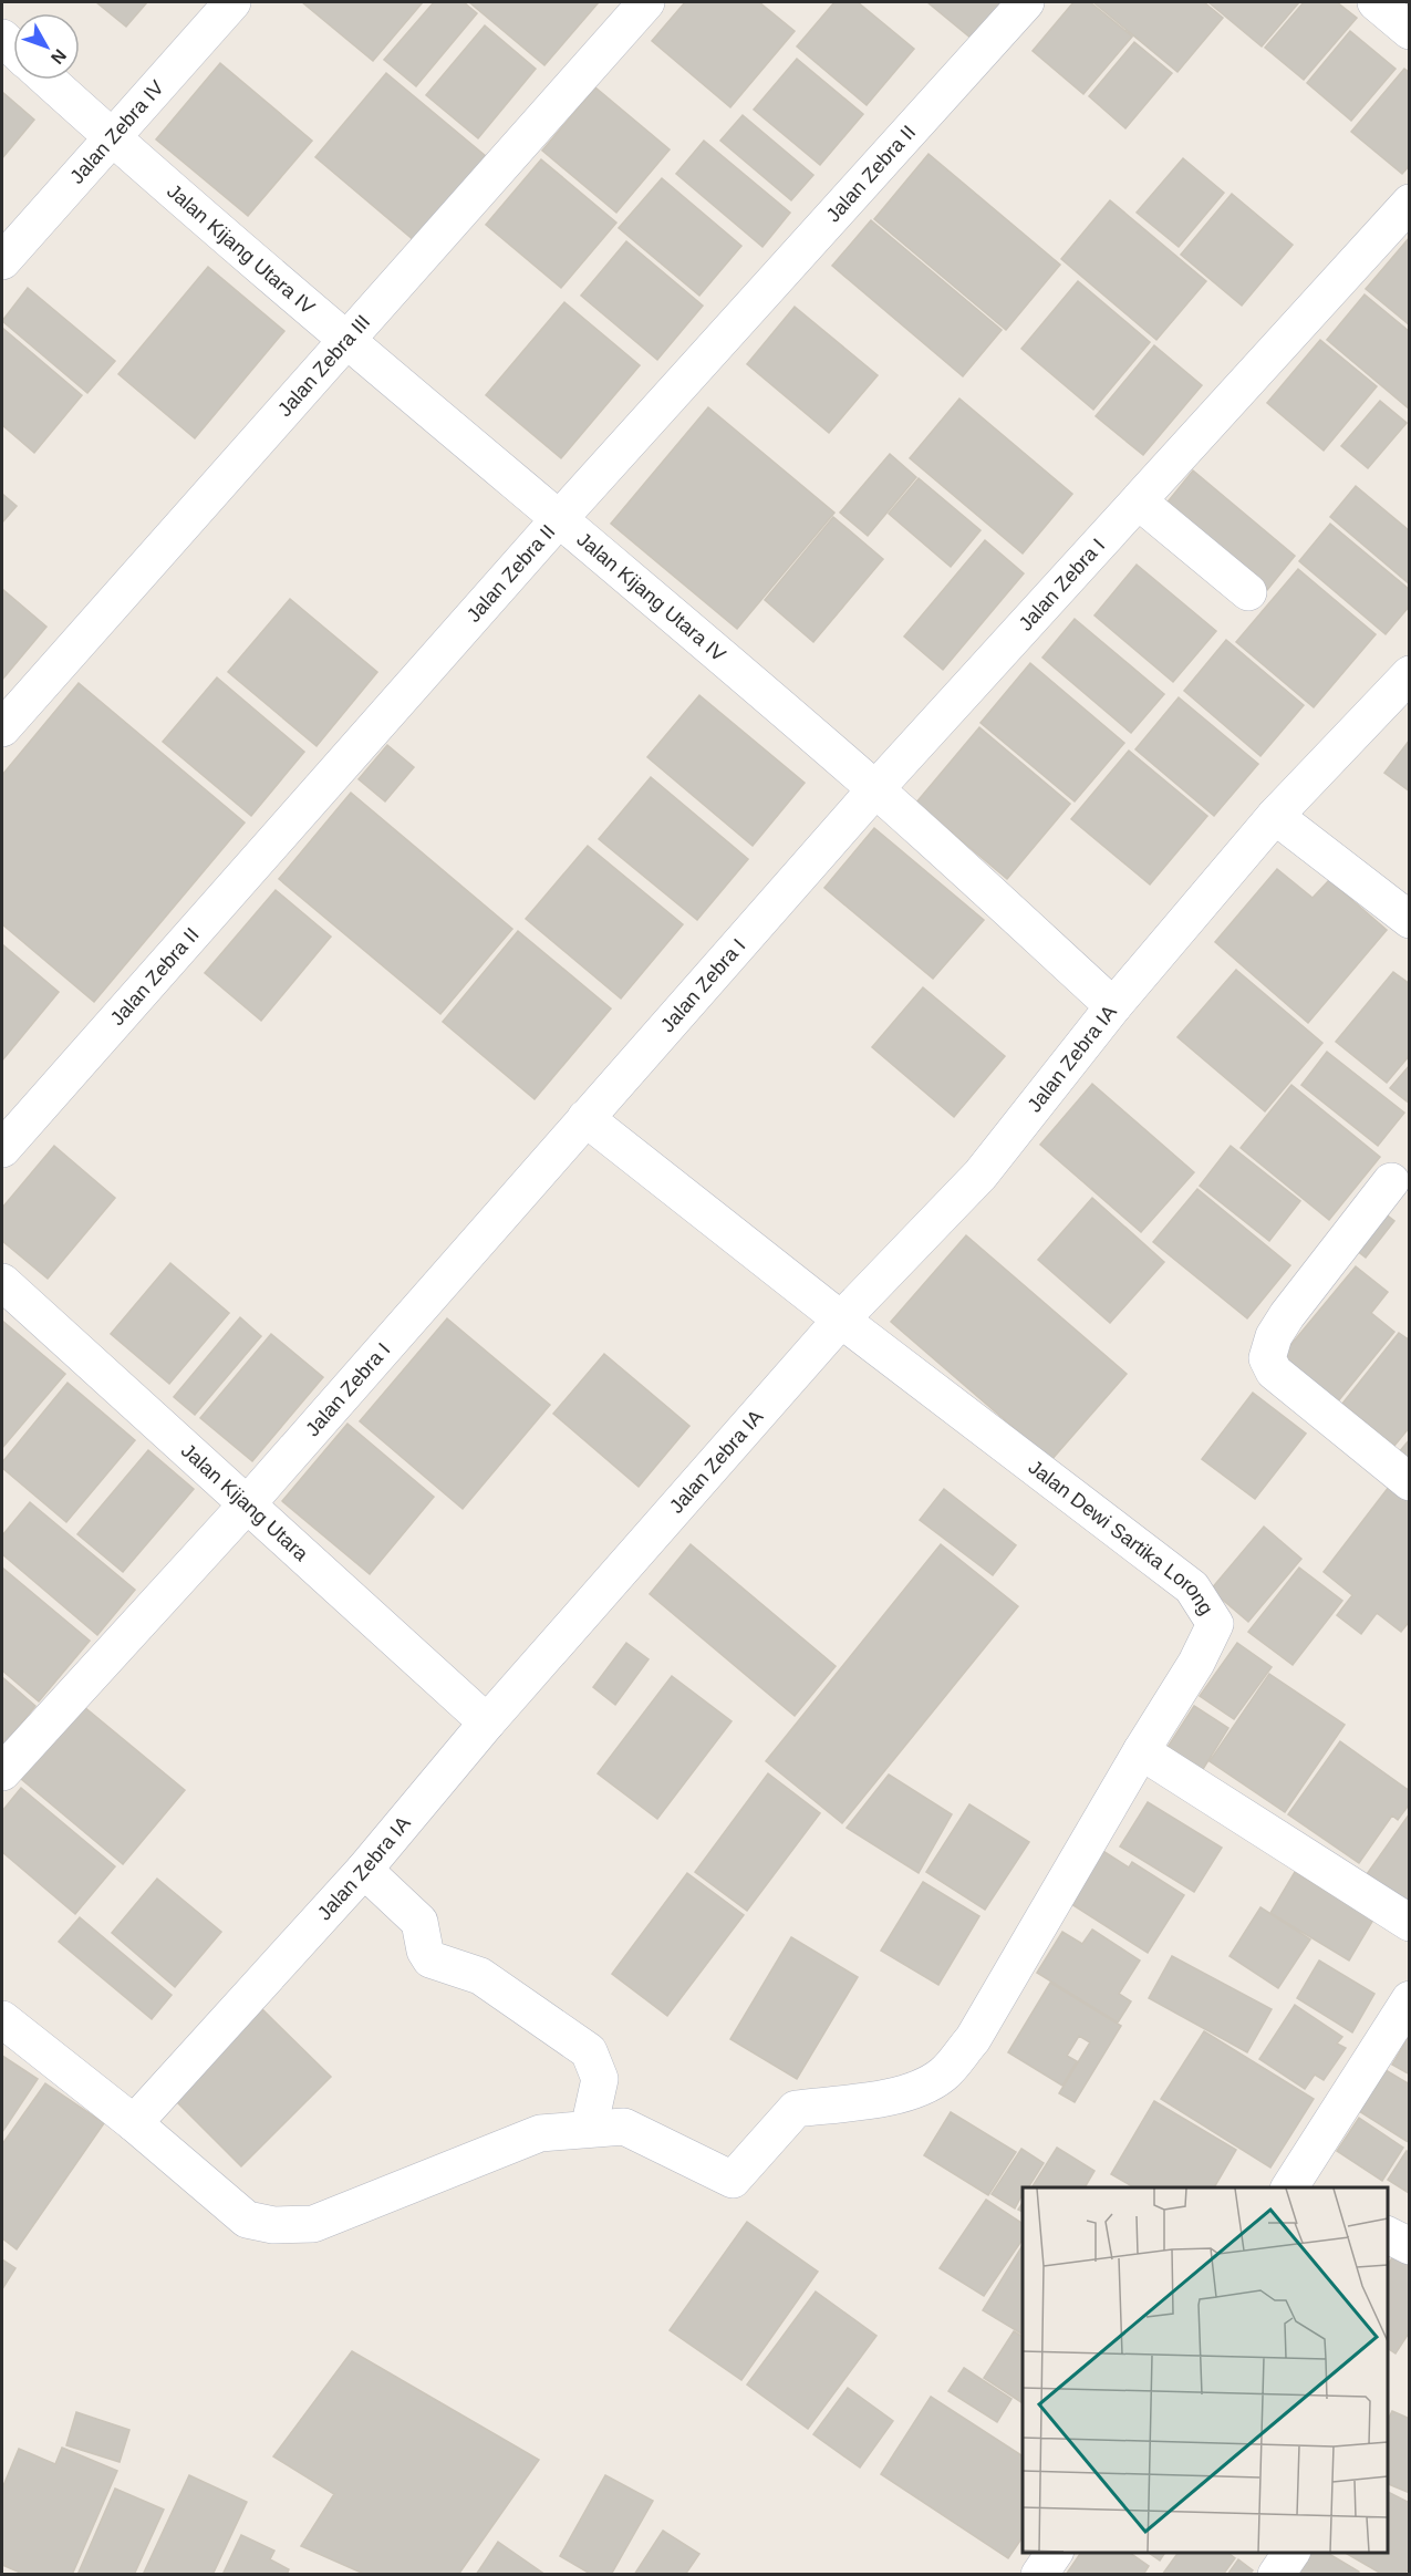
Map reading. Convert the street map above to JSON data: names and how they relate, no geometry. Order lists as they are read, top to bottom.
{
  "streets": {
    "street": [
      "Jalan Zebra IV",
      "Jalan Zebra II",
      "Jalan Kijang Utara IV",
      "Jalan Zebra III",
      "Jalan Zebra I",
      "Jalan Zebra IA",
      "Jalan Kijang Utara",
      "Jalan Dewi Sartika Lorong"
    ]
  },
  "crossings": [
    ["Jalan Zebra IV", "Jalan Kijang Utara IV"],
    ["Jalan Zebra II", "Jalan Kijang Utara IV"],
    ["Jalan Kijang Utara IV", "Jalan Zebra III"],
    ["Jalan Kijang Utara IV", "Jalan Zebra I"],
    ["Jalan Kijang Utara IV", "Jalan Zebra IA"],
    ["Jalan Zebra I", "Jalan Kijang Utara"],
    ["Jalan Zebra IA", "Jalan Kijang Utara"],
    ["Jalan Zebra IA", "Jalan Dewi Sartika Lorong"]
  ],
  "north": "bottom right"
}
